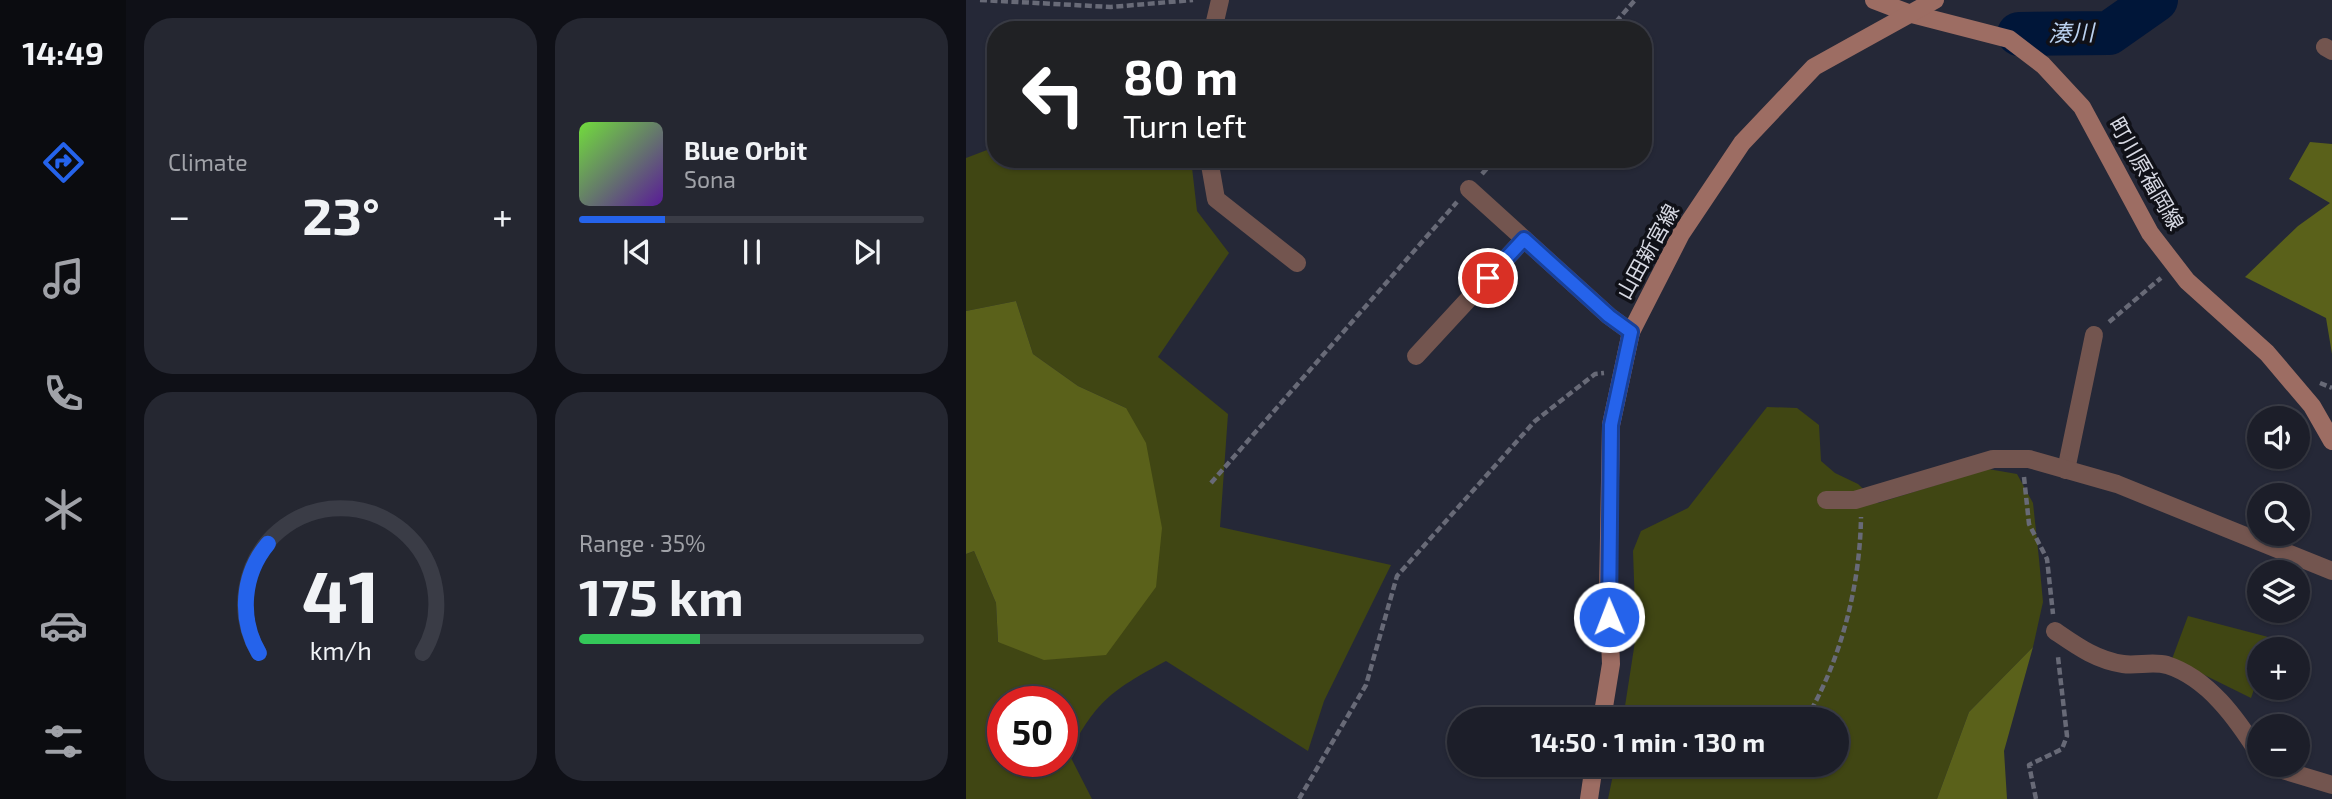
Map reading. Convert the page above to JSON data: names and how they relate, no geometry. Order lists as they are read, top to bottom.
{
  "streets": {
    "main road": ["町川原福岡線", "山田新宮線"]
  },
  "crossings": [
    ["町川原福岡線", "山田新宮線"]
  ],
  "water": ["湊川"],
  "page": {
    "tabs": "14:49",
    "tile": [
      "Climate",
      ["Range · 35%", "175 km"]
    ],
    "turn": ["80 m", "Turn left"],
    "song": ["Blue Orbit", "Sona"],
    "heat": ["−", "23°", "+"],
    "map_buttons": ["+", "−"],
    "limit": "50",
    "trip": "14:50 · 1 min · 130 m",
    "gauge": ["41", "km/h"]
  }
}
